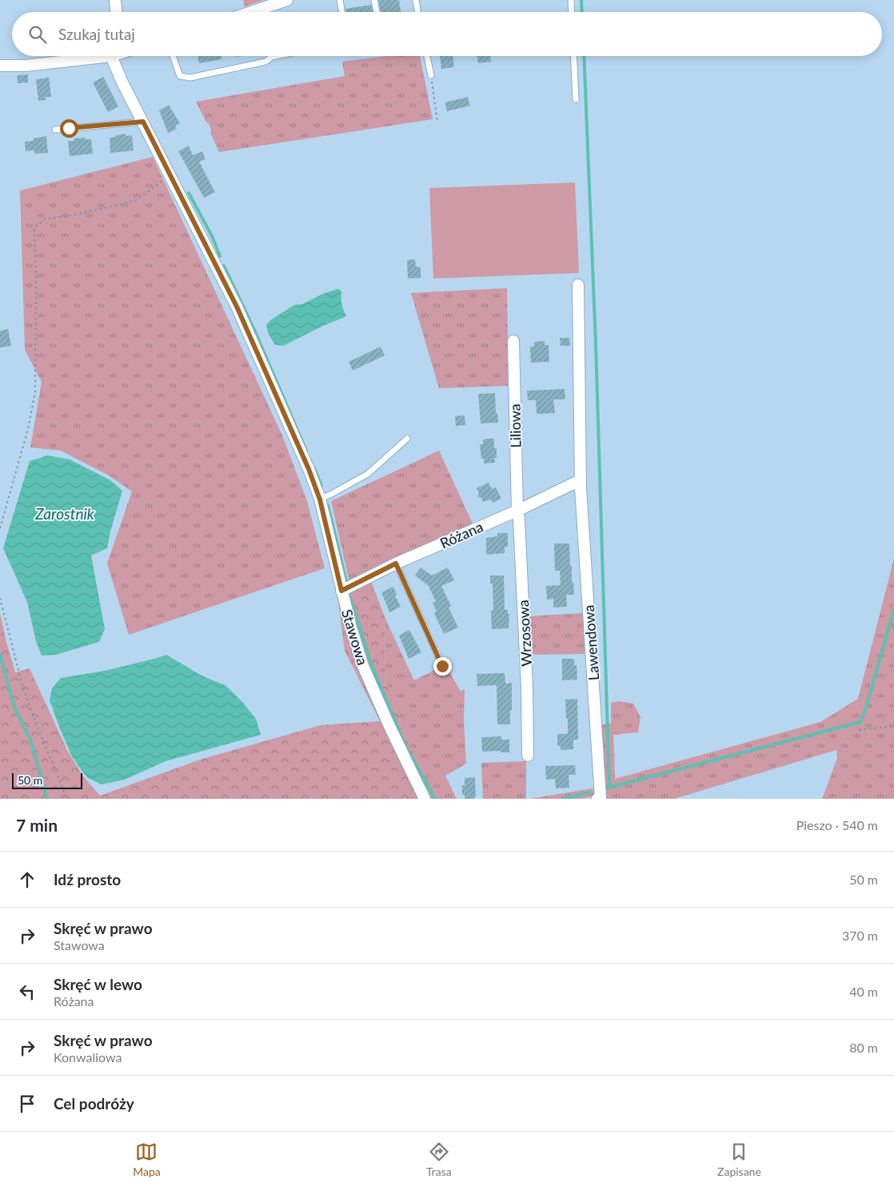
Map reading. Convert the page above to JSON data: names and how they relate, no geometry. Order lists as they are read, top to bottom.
{
  "streets": {
    "street": [
      "Liliowa",
      "Różana",
      "Wrzosowa",
      "Stawowa",
      "Lawendowa"
    ]
  },
  "crossings": [
    ["Liliowa", "Różana"],
    ["Liliowa", "Wrzosowa"],
    ["Różana", "Wrzosowa"],
    ["Różana", "Stawowa"],
    ["Różana", "Lawendowa"]
  ],
  "water": ["Zarostnik"],
  "scale_bar": "50 m",
  "page": {
    "search": "Szukaj tutaj",
    "scale": "50 m",
    "heading": ["7 min", "Pieszo · 540 m"],
    "list": [
      ["Idź prosto", "50 m"],
      ["Skręć w prawo", "Stawowa", "370 m"],
      ["Skręć w lewo", "Różana", "40 m"],
      ["Skręć w prawo", "Konwaliowa", "80 m"],
      "Cel podróży"
    ],
    "nav": ["Mapa", "Trasa", "Zapisane"]
  }
}
